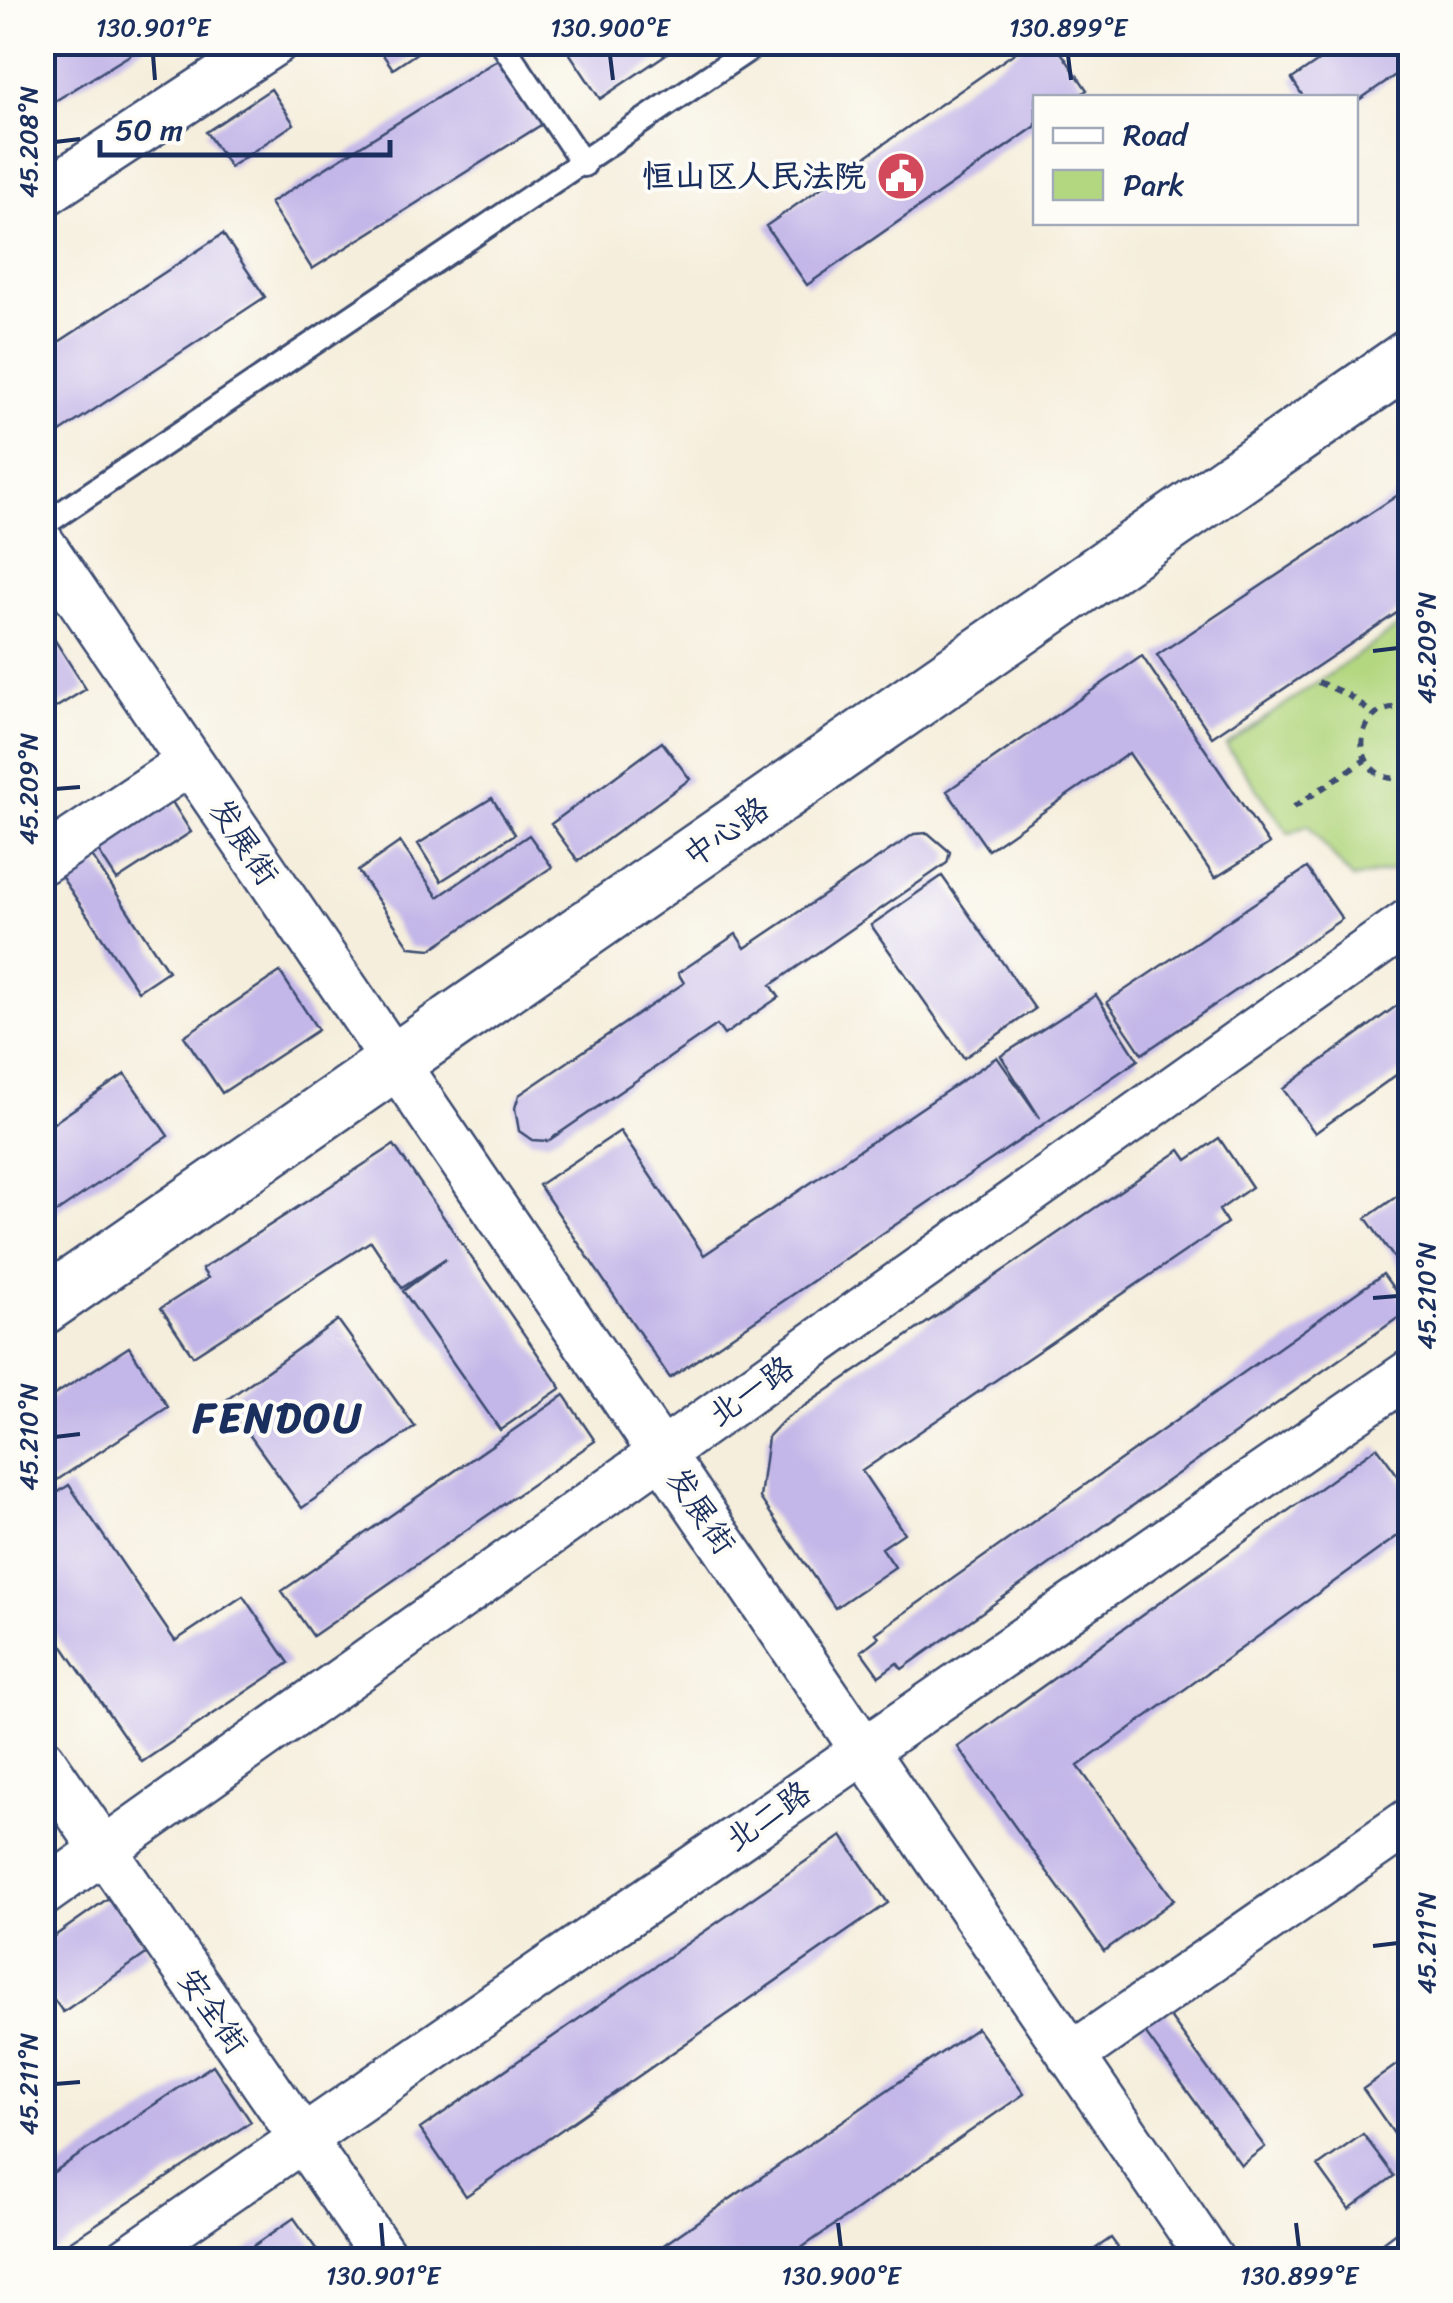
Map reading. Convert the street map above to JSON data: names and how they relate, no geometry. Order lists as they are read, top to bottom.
{
  "streets": {
    "street": [
      "中心路",
      "发展街",
      "北一路",
      "北二路",
      "安全街"
    ]
  },
  "crossings": [
    ["中心路", "发展街"],
    ["发展街", "北一路"],
    ["发展街", "北二路"],
    ["北一路", "安全街"],
    ["北二路", "安全街"]
  ],
  "districts": ["FENDOU"],
  "places": {
    "public building": ["恒山区人民法院"]
  },
  "legend": ["Road", "Park"],
  "scale_bar": "50 m",
  "coordinates": [
    "130.901°E",
    "130.900°E",
    "130.899°E",
    "45.208°N",
    "45.209°N",
    "45.210°N",
    "45.211°N"
  ]
}
